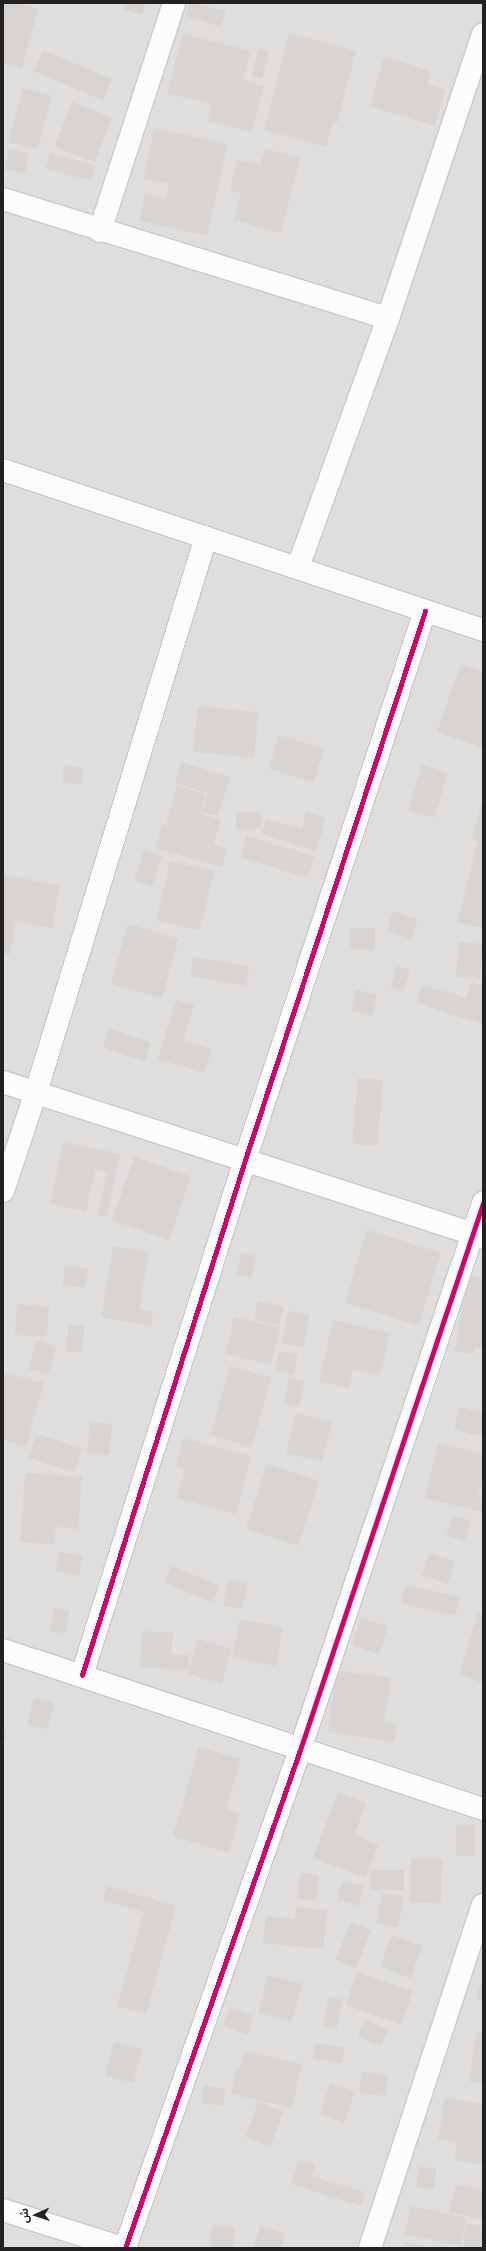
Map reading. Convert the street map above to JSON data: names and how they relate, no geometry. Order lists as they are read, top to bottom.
{
  "north": "left"
}
